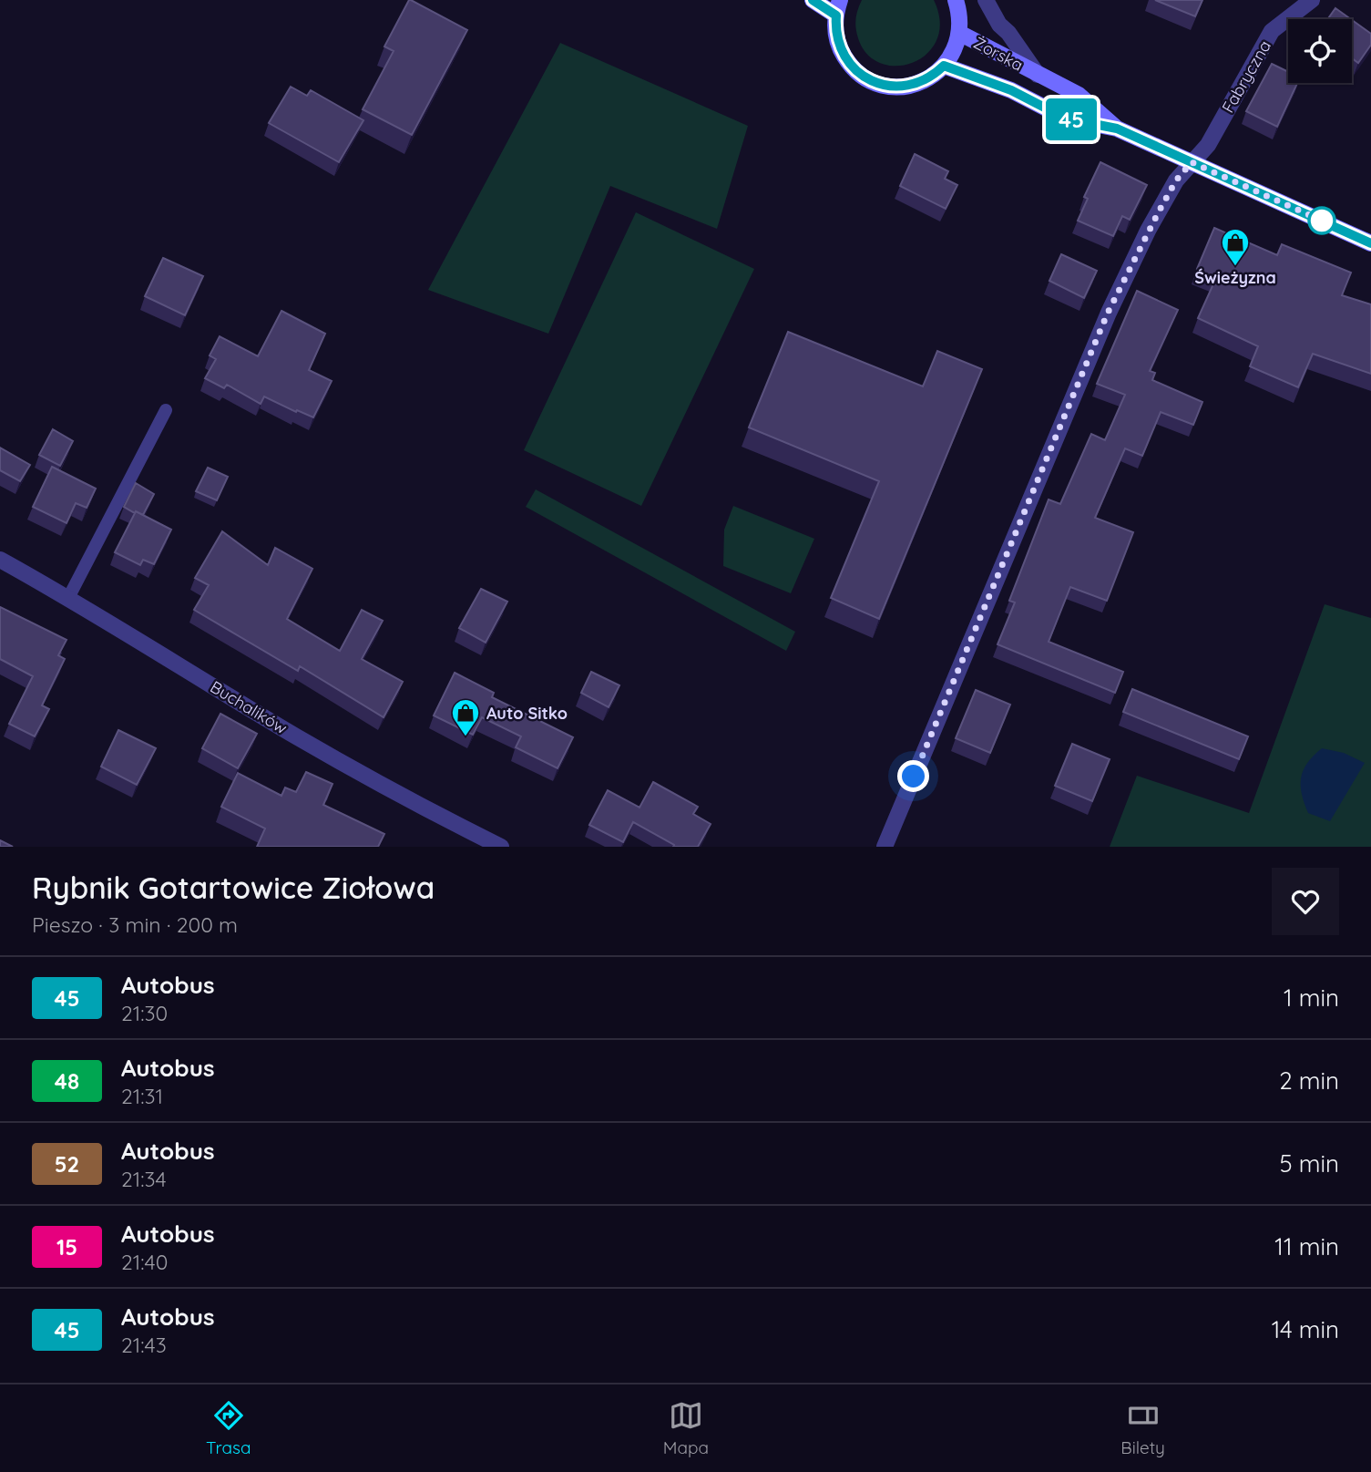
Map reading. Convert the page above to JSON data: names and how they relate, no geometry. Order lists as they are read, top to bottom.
{
  "streets": {
    "main road": ["Żorska"],
    "street": ["Fabryczna", "Buchalików"]
  },
  "crossings": [
    ["Żorska", "Fabryczna"]
  ],
  "places": {
    "shop": ["Świeżyzna", "Auto Sitko"]
  },
  "lines": ["bus line 45"],
  "page": {
    "on_map": "45",
    "heading": ["Rybnik Gotartowice Ziołowa", "Pieszo · 3 min · 200 m"],
    "list": [
      {
        "mark": "45",
        "name": "Autobus",
        "note": "21:30",
        "value": "1 min"
      },
      {
        "mark": "48",
        "name": "Autobus",
        "note": "21:31",
        "value": "2 min"
      },
      {
        "mark": "52",
        "name": "Autobus",
        "note": "21:34",
        "value": "5 min"
      },
      {
        "mark": "15",
        "name": "Autobus",
        "note": "21:40",
        "value": "11 min"
      },
      {
        "mark": "45",
        "name": "Autobus",
        "note": "21:43",
        "value": "14 min"
      }
    ],
    "tabs": ["Trasa", "Mapa", "Bilety"]
  }
}
